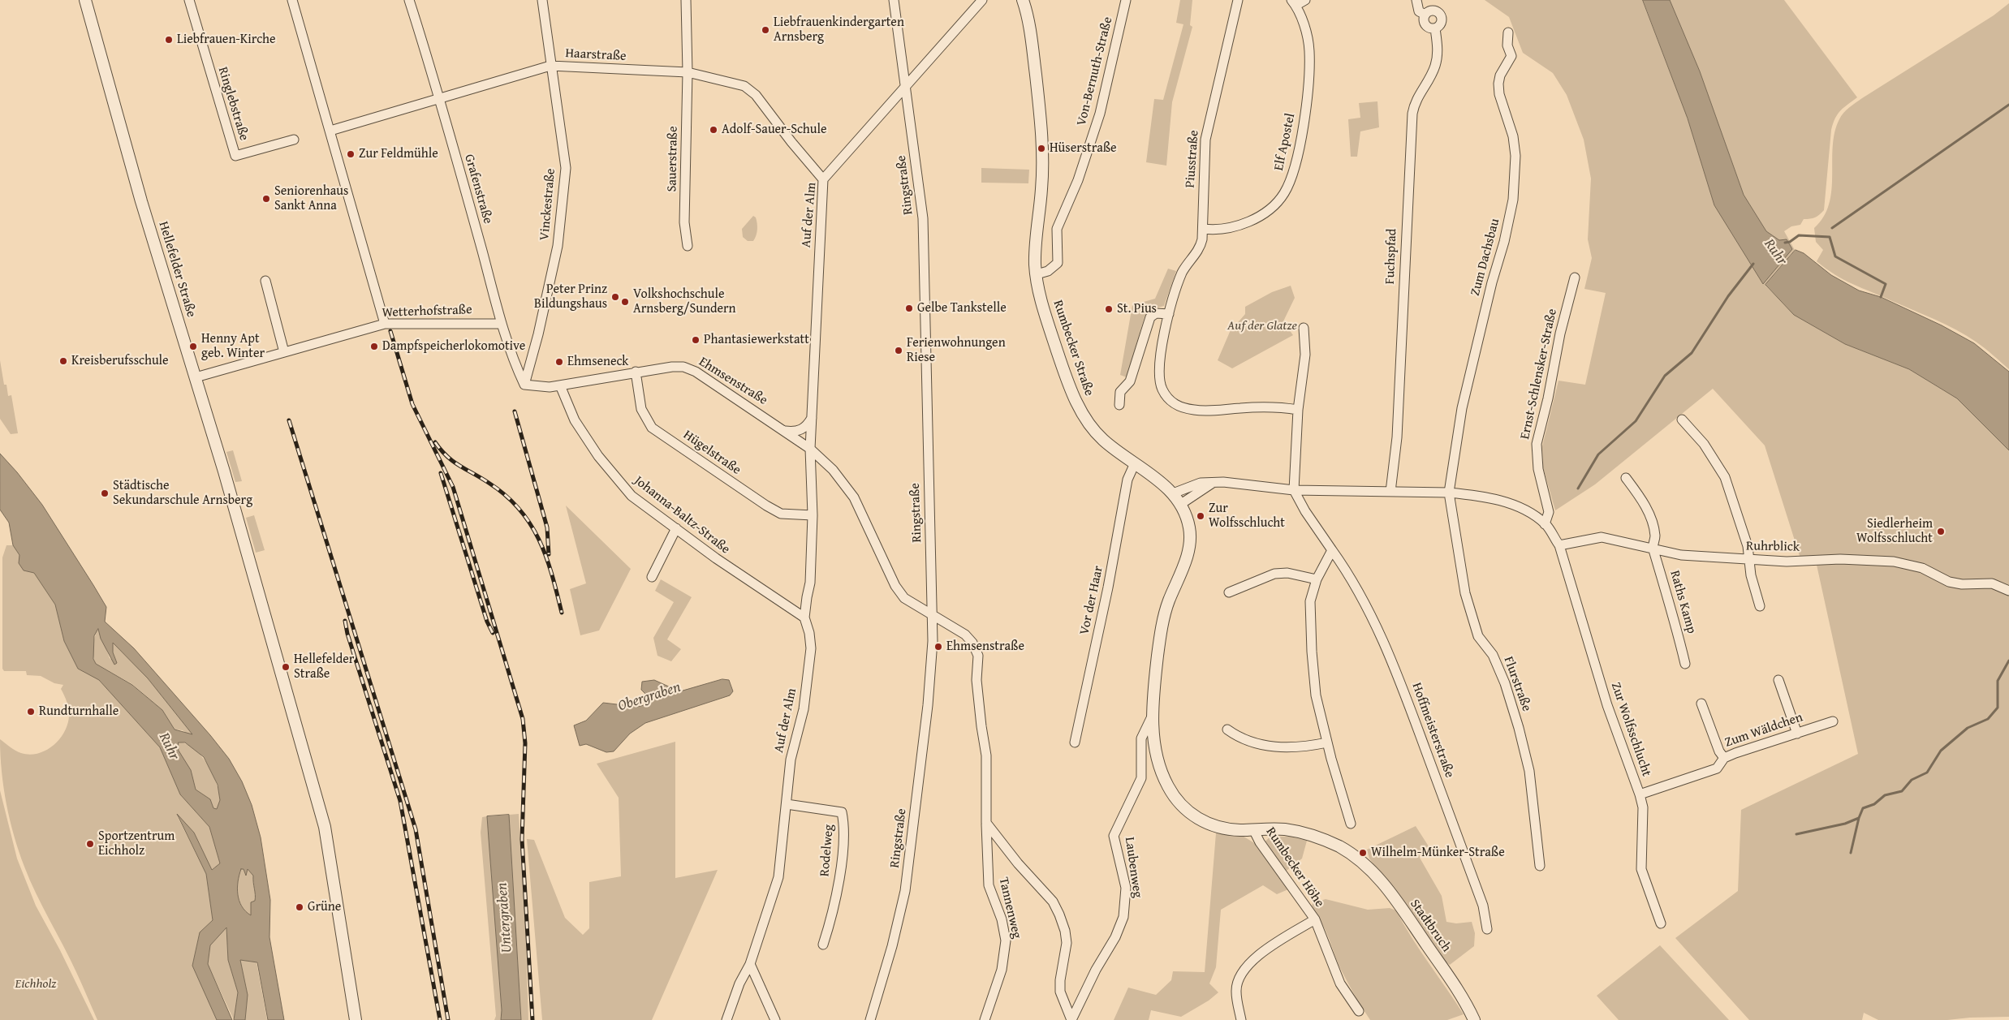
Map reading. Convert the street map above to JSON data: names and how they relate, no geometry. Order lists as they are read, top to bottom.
{
  "streets": {
    "street": [
      "Haarstraße",
      "Von-Bernuth-Straße",
      "Ringlebstraße",
      "Elf Apostel",
      "Sauerstraße",
      "Piusstraße",
      "Ringstraße",
      "Grafenstraße",
      "Vinckestraße",
      "Auf der Alm",
      "Fuchspfad",
      "Zum Dachsbau",
      "Hellefelder Straße",
      "Wetterhofstraße",
      "Rumbecker Straße",
      "Ernst-Schlensker-Straße",
      "Ehmsenstraße",
      "Hügelstraße",
      "Johanna-Baltz-Straße",
      "Ruhrblick",
      "Vor der Haar",
      "Raths Kamp",
      "Flurstraße",
      "Zur Wolfsschlucht",
      "Hoffmeisterstraße",
      "Zum Wäldchen",
      "Rodelweg",
      "Laubenweg",
      "Rumbecker Höhe",
      "Tannenweg",
      "Stadtbruch"
    ]
  },
  "crossings": [
    ["Haarstraße", "Sauerstraße"],
    ["Haarstraße", "Grafenstraße"],
    ["Haarstraße", "Vinckestraße"],
    ["Haarstraße", "Auf der Alm"],
    ["Von-Bernuth-Straße", "Rumbecker Straße"],
    ["Elf Apostel", "Piusstraße"],
    ["Ringstraße", "Auf der Alm"],
    ["Ringstraße", "Ehmsenstraße"],
    ["Grafenstraße", "Vinckestraße"],
    ["Grafenstraße", "Wetterhofstraße"],
    ["Grafenstraße", "Ehmsenstraße"],
    ["Vinckestraße", "Ehmsenstraße"],
    ["Auf der Alm", "Ehmsenstraße"],
    ["Auf der Alm", "Hügelstraße"],
    ["Auf der Alm", "Johanna-Baltz-Straße"],
    ["Auf der Alm", "Rodelweg"],
    ["Zum Dachsbau", "Flurstraße"],
    ["Hellefelder Straße", "Wetterhofstraße"],
    ["Rumbecker Straße", "Vor der Haar"],
    ["Rumbecker Straße", "Laubenweg"],
    ["Rumbecker Straße", "Rumbecker Höhe"],
    ["Rumbecker Straße", "Stadtbruch"],
    ["Ehmsenstraße", "Hügelstraße"],
    ["Ehmsenstraße", "Johanna-Baltz-Straße"],
    ["Ehmsenstraße", "Tannenweg"],
    ["Ruhrblick", "Raths Kamp"],
    ["Ruhrblick", "Zur Wolfsschlucht"],
    ["Zur Wolfsschlucht", "Zum Wäldchen"]
  ],
  "water": ["Ruhr", "Obergraben", "Untergraben"],
  "parks": ["Auf der Glatze", "Eichholz"],
  "places": [
    "Liebfrauenkindergarten Arnsberg",
    "Liebfrauen-Kirche",
    "Adolf-Sauer-Schule",
    "Hüserstraße",
    "Zur Feldmühle",
    "Seniorenhaus Sankt Anna",
    "Peter Prinz Bildungshaus",
    "Volkshochschule Arnsberg/Sundern",
    "Gelbe Tankstelle",
    "St. Pius",
    "Phantasiewerkstatt",
    "Henny Apt geb. Winter",
    "Dampfspeicherlokomotive",
    "Ferienwohnungen Riese",
    "Kreisberufsschule",
    "Ehmseneck",
    "Städtische Sekundarschule Arnsberg",
    "Zur Wolfsschlucht",
    "Siedlerheim Wolfsschlucht",
    "Ehmsenstraße",
    "Hellefelder Straße",
    "Rundturnhalle",
    "Sportzentrum Eichholz",
    "Wilhelm-Münker-Straße",
    "Grüne"
  ]
}
